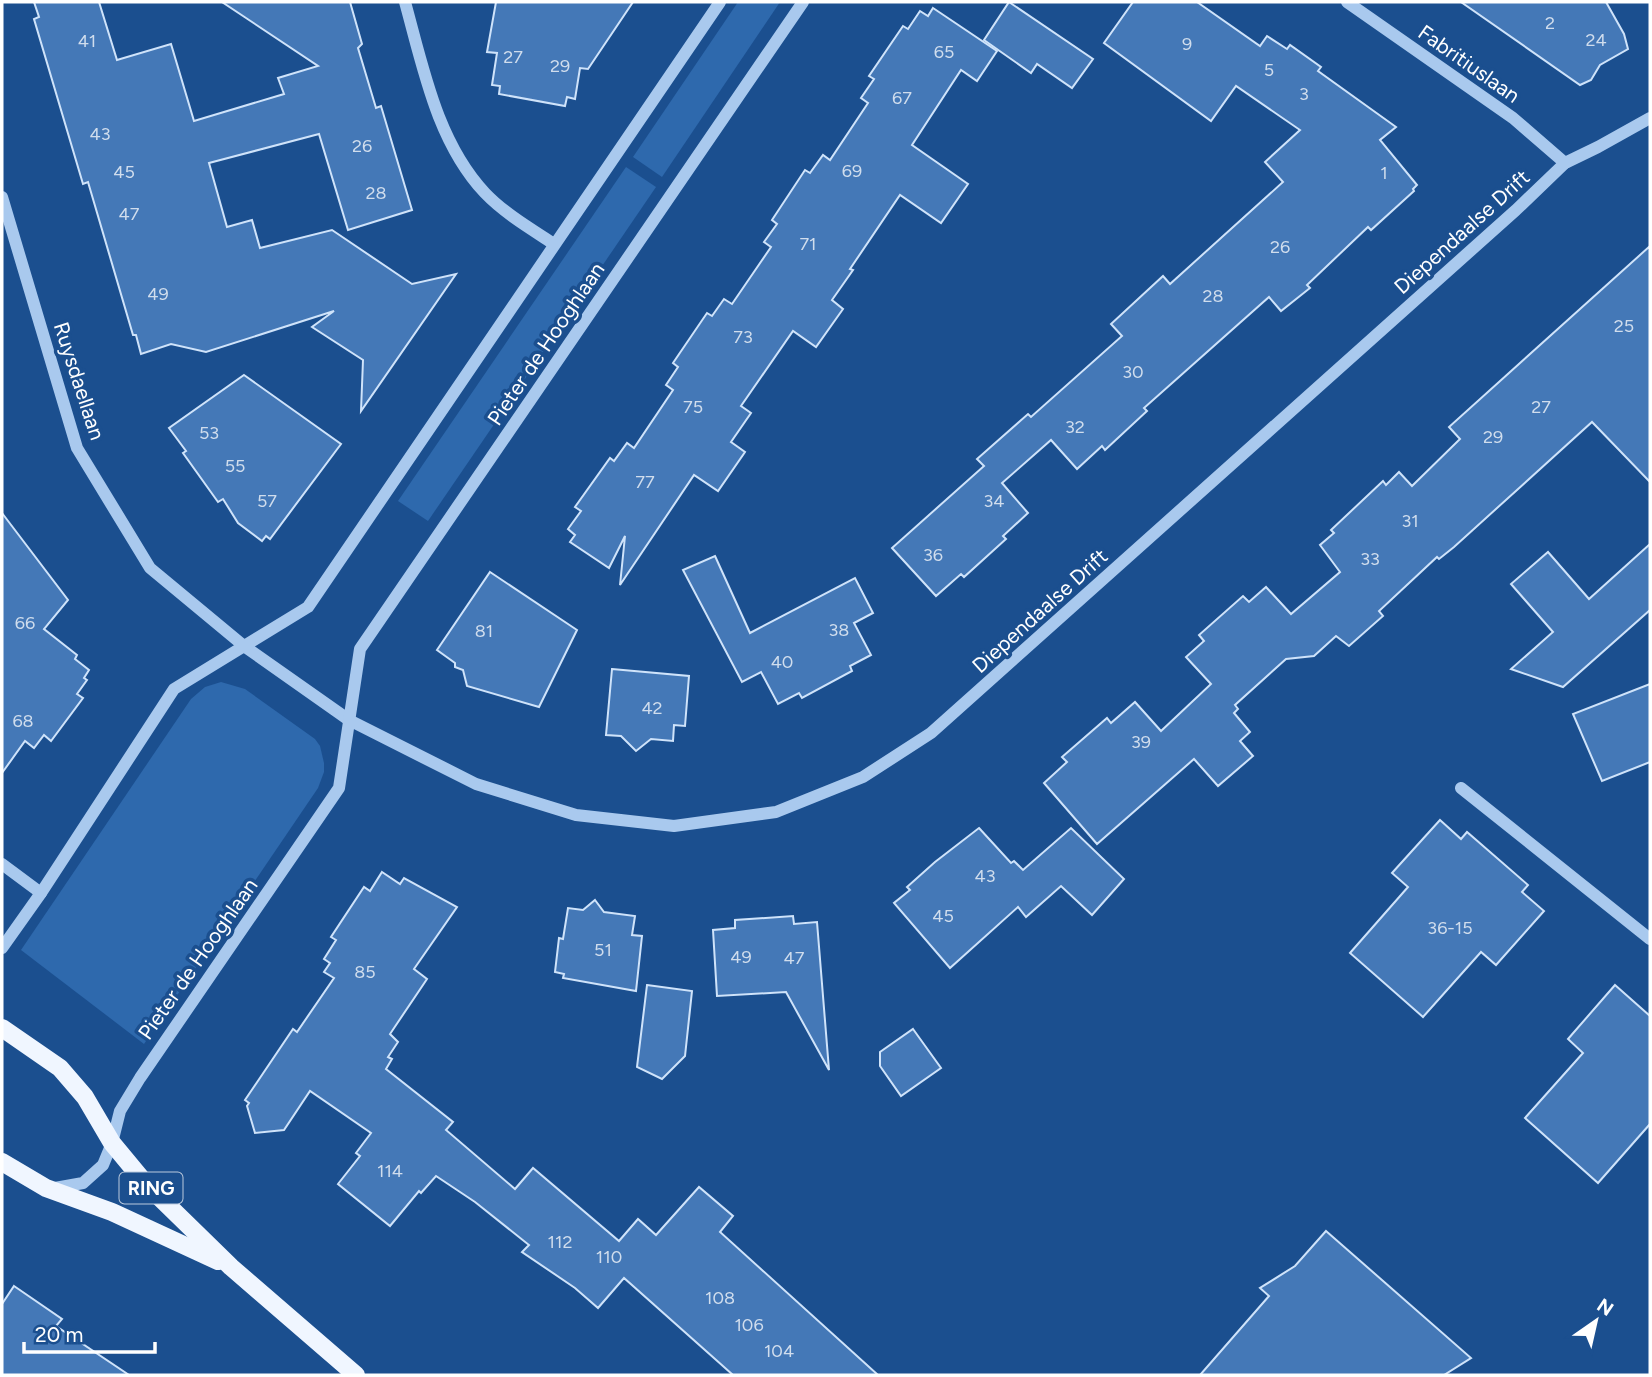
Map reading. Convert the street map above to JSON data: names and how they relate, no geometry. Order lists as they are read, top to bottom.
{
  "streets": {
    "main road": ["RING"],
    "street": [
      "Fabritiuslaan",
      "Diependaalse Drift",
      "Pieter de Hooghlaan",
      "Ruysdaellaan"
    ]
  },
  "crossings": [
    ["Fabritiuslaan", "Diependaalse Drift"],
    ["Diependaalse Drift", "Pieter de Hooghlaan"],
    ["Pieter de Hooghlaan", "RING"]
  ],
  "house_numbers": [
    "2",
    "24",
    "41",
    "9",
    "65",
    "27",
    "29",
    "5",
    "3",
    "67",
    "43",
    "26",
    "69",
    "45",
    "1",
    "28",
    "47",
    "71",
    "26",
    "49",
    "28",
    "25",
    "73",
    "30",
    "75",
    "27",
    "32",
    "53",
    "29",
    "55",
    "77",
    "57",
    "34",
    "31",
    "36",
    "33",
    "66",
    "38",
    "81",
    "40",
    "42",
    "68",
    "39",
    "43",
    "45",
    "36-15",
    "51",
    "49",
    "47",
    "85",
    "114",
    "112",
    "110",
    "108",
    "106",
    "104"
  ],
  "scale_bar": "20 m",
  "north": "top right"
}
